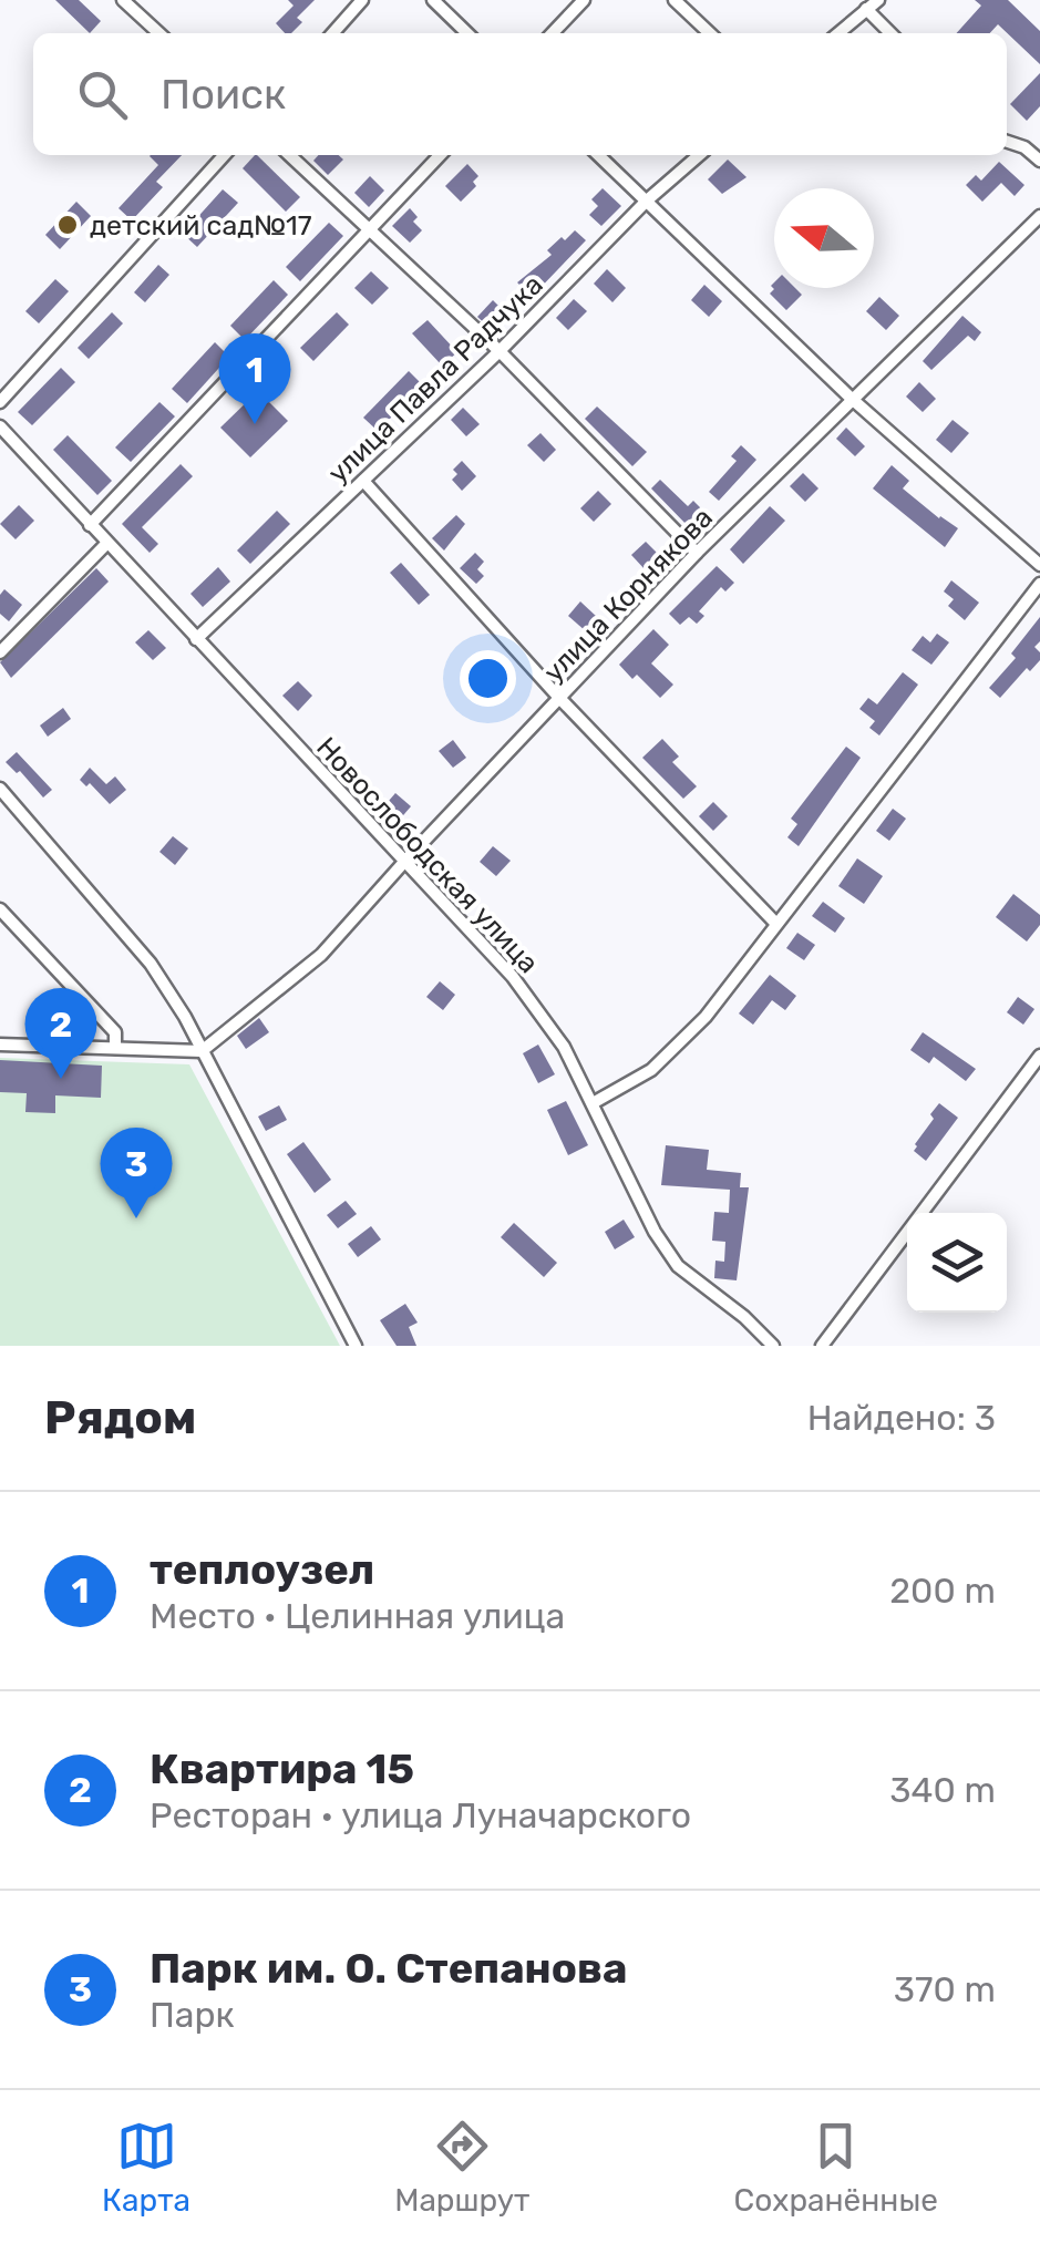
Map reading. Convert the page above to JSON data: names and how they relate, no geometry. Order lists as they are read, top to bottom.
{
  "streets": {
    "street": ["улица Павла Радчука", "улица Корнякова", "Новослободская улица"]
  },
  "crossings": [
    ["улица Павла Радчука", "Новослободская улица"],
    ["улица Корнякова", "Новослободская улица"]
  ],
  "places": ["детский сад№17"],
  "north": "left",
  "page": {
    "search": "Поиск",
    "pins": ["1", "2", "3"],
    "heading": ["Рядом", "Найдено: 3"],
    "list": [
      {
        "mark": "1",
        "name": "теплоузел",
        "note": "Место · Целинная улица",
        "value": "200 m"
      },
      {
        "mark": "2",
        "name": "Квартира 15",
        "note": "Ресторан · улица Луначарского",
        "value": "340 m"
      },
      {
        "mark": "3",
        "name": "Парк им. О. Степанова",
        "note": "Парк",
        "value": "370 m"
      }
    ],
    "nav": ["Карта", "Маршрут", "Сохранённые"]
  }
}
